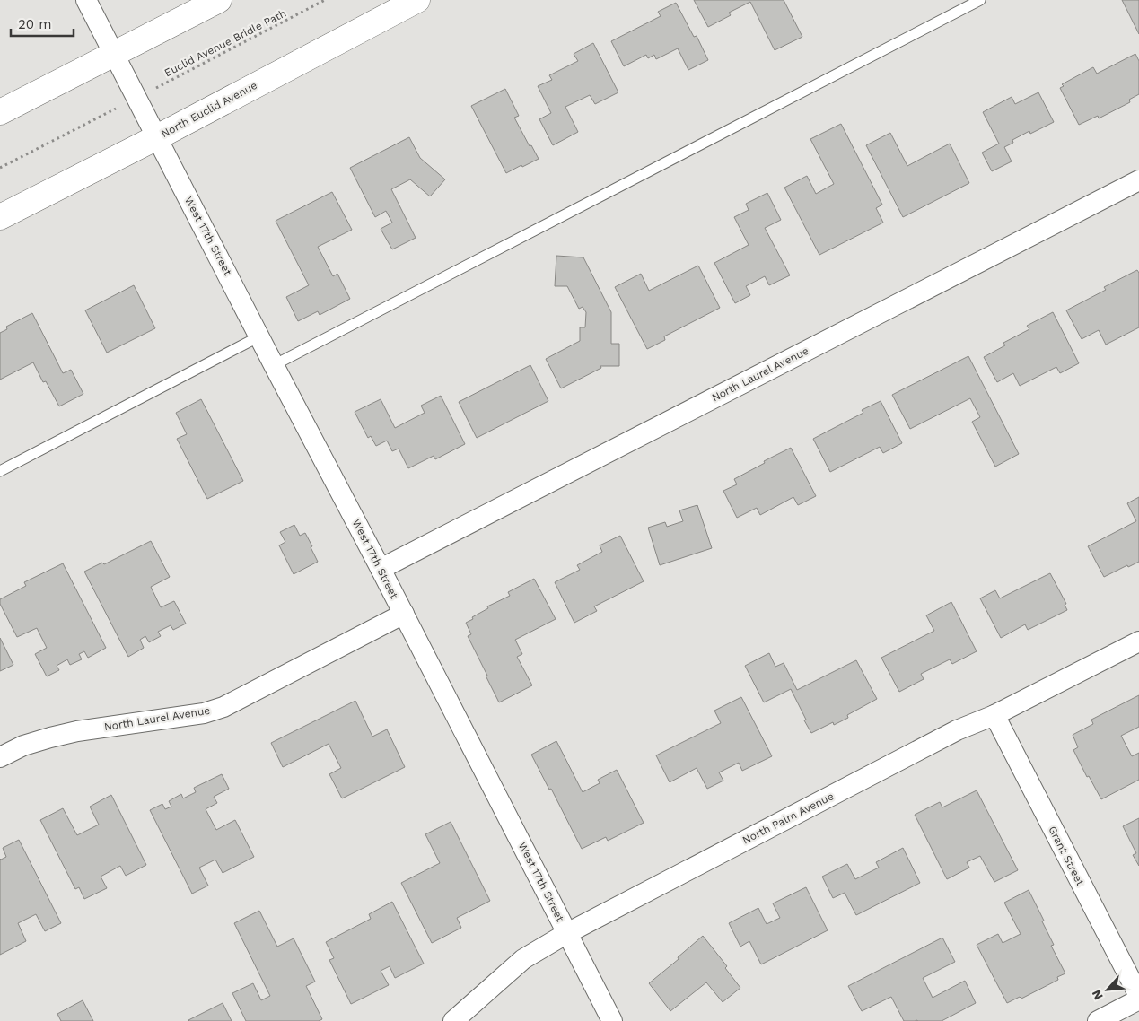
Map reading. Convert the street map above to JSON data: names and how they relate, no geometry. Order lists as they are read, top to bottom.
{
  "streets": {
    "main road": ["North Euclid Avenue"],
    "street": [
      "West 17th Street",
      "North Laurel Avenue",
      "North Palm Avenue",
      "Grant Street"
    ],
    "path": ["Euclid Avenue Bridle Path"]
  },
  "crossings": [
    ["North Euclid Avenue", "West 17th Street"],
    ["West 17th Street", "North Laurel Avenue"],
    ["West 17th Street", "North Palm Avenue"],
    ["North Palm Avenue", "Grant Street"]
  ],
  "scale_bar": "20 m",
  "north": "bottom left"
}
